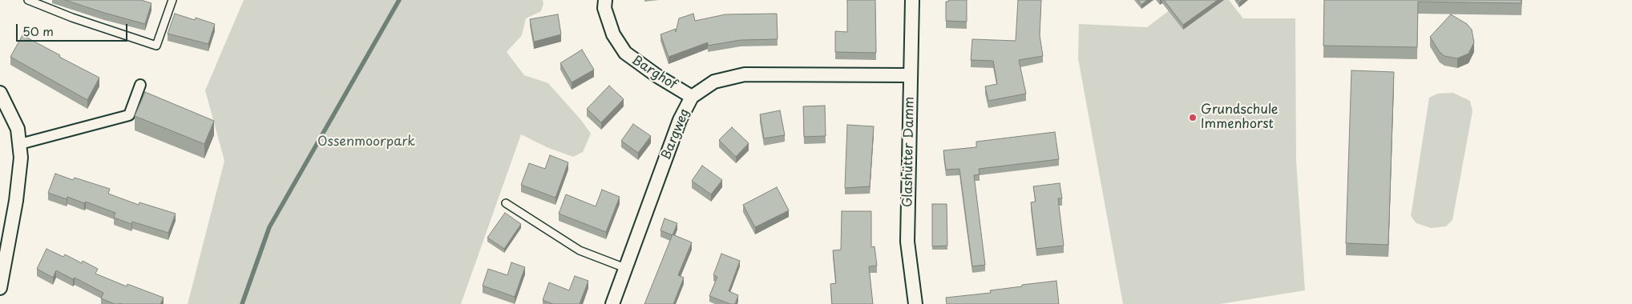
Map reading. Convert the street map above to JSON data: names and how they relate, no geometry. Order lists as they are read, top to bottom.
{
  "streets": {
    "street": ["Barghof", "Bargweg", "Glashütter Damm"]
  },
  "crossings": [
    ["Barghof", "Bargweg"],
    ["Bargweg", "Glashütter Damm"]
  ],
  "parks": ["Ossenmoorpark"],
  "places": ["Grundschule Immenhorst"],
  "scale_bar": "50 m"
}
